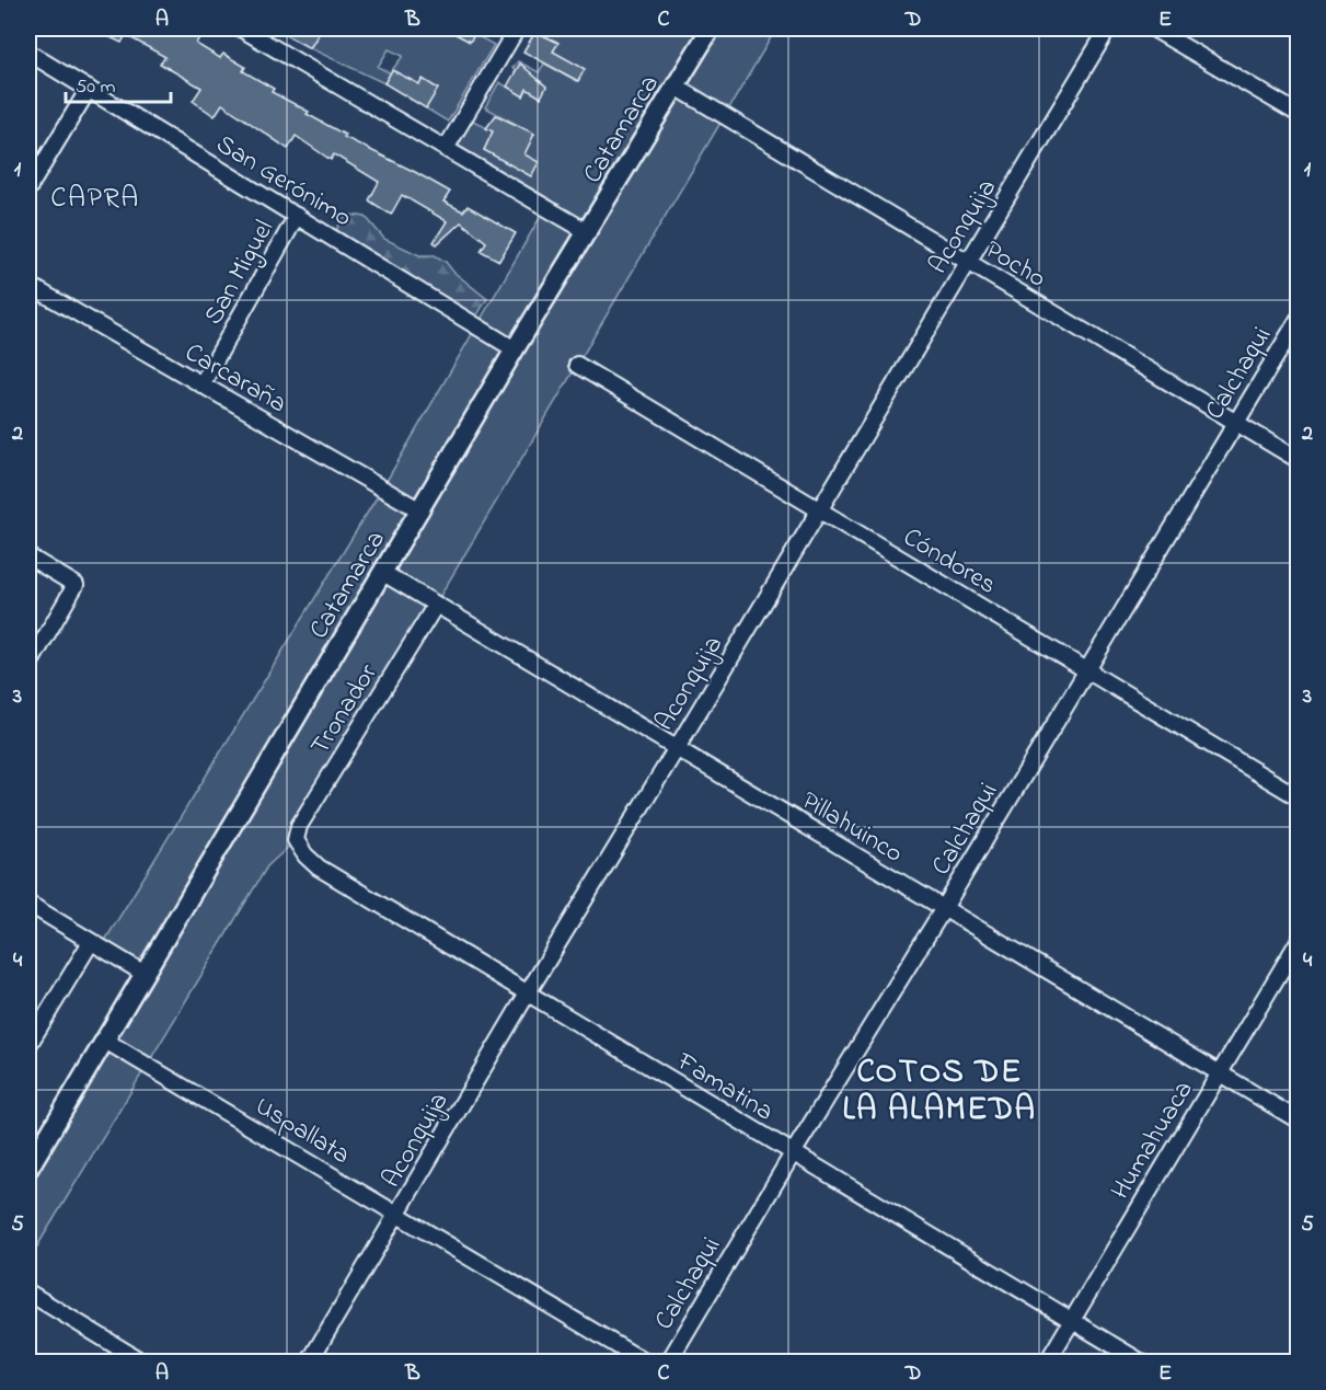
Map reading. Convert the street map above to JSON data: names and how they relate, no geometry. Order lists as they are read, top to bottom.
{
  "streets": {
    "main road": ["Catamarca"],
    "street": [
      "San Gerónimo",
      "Aconquija",
      "Pocho",
      "San Miguel",
      "Calchaqui",
      "Carcaraña",
      "Cóndores",
      "Tronador",
      "Pillahuinco",
      "Famatina",
      "Uspallata",
      "Humahuaca"
    ]
  },
  "crossings": [
    ["Catamarca", "San Gerónimo"],
    ["Catamarca", "Pocho"],
    ["Catamarca", "Carcaraña"],
    ["Catamarca", "Pillahuinco"],
    ["Catamarca", "Uspallata"],
    ["San Gerónimo", "San Miguel"],
    ["Aconquija", "Pocho"],
    ["Aconquija", "Cóndores"],
    ["Aconquija", "Pillahuinco"],
    ["Aconquija", "Famatina"],
    ["Aconquija", "Uspallata"],
    ["Pocho", "Calchaqui"],
    ["San Miguel", "Carcaraña"],
    ["Calchaqui", "Cóndores"],
    ["Calchaqui", "Pillahuinco"],
    ["Calchaqui", "Famatina"],
    ["Tronador", "Pillahuinco"],
    ["Tronador", "Famatina"],
    ["Pillahuinco", "Humahuaca"],
    ["Famatina", "Humahuaca"]
  ],
  "districts": ["CAPRA", "COTOS DE LA ALAMEDA"],
  "scale_bar": "50 m",
  "grid": {
    "columns": [
      "A",
      "B",
      "C",
      "D",
      "E"
    ],
    "rows": [
      "1",
      "2",
      "3",
      "4",
      "5"
    ]
  }
}
